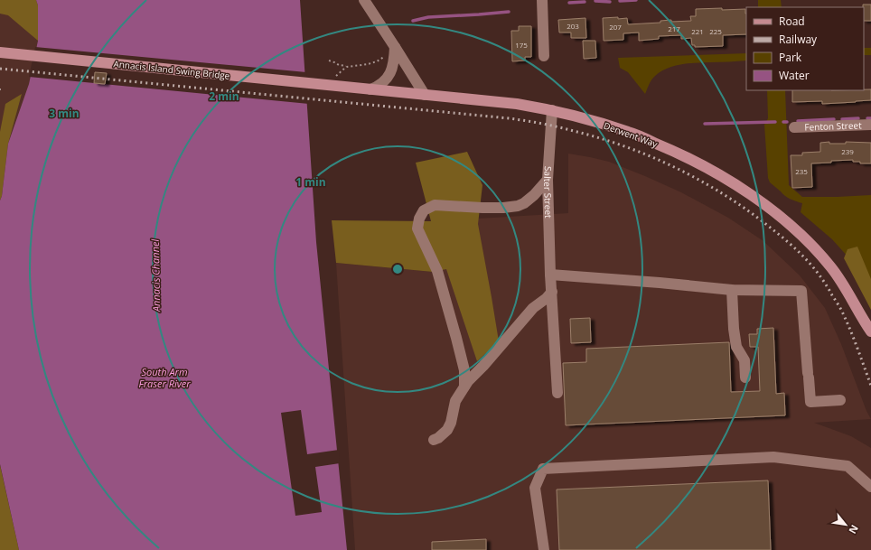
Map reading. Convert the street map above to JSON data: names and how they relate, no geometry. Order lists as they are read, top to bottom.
{
  "streets": {
    "main road": ["Annacis Island Swing Bridge", "Derwent Way"],
    "street": ["Fenton Street", "Salter Street"]
  },
  "crossings": [
    ["Annacis Island Swing Bridge", "Derwent Way"],
    ["Derwent Way", "Salter Street"]
  ],
  "water": ["Annacis Channel", "South Arm Fraser River"],
  "house_numbers": [
    "203",
    "207",
    "217",
    "221",
    "225",
    "175",
    "239",
    "235"
  ],
  "legend": [
    "Road",
    "Railway",
    "Park",
    "Water"
  ],
  "north": "bottom right",
  "rings": ["2 min", "3 min", "1 min"]
}
